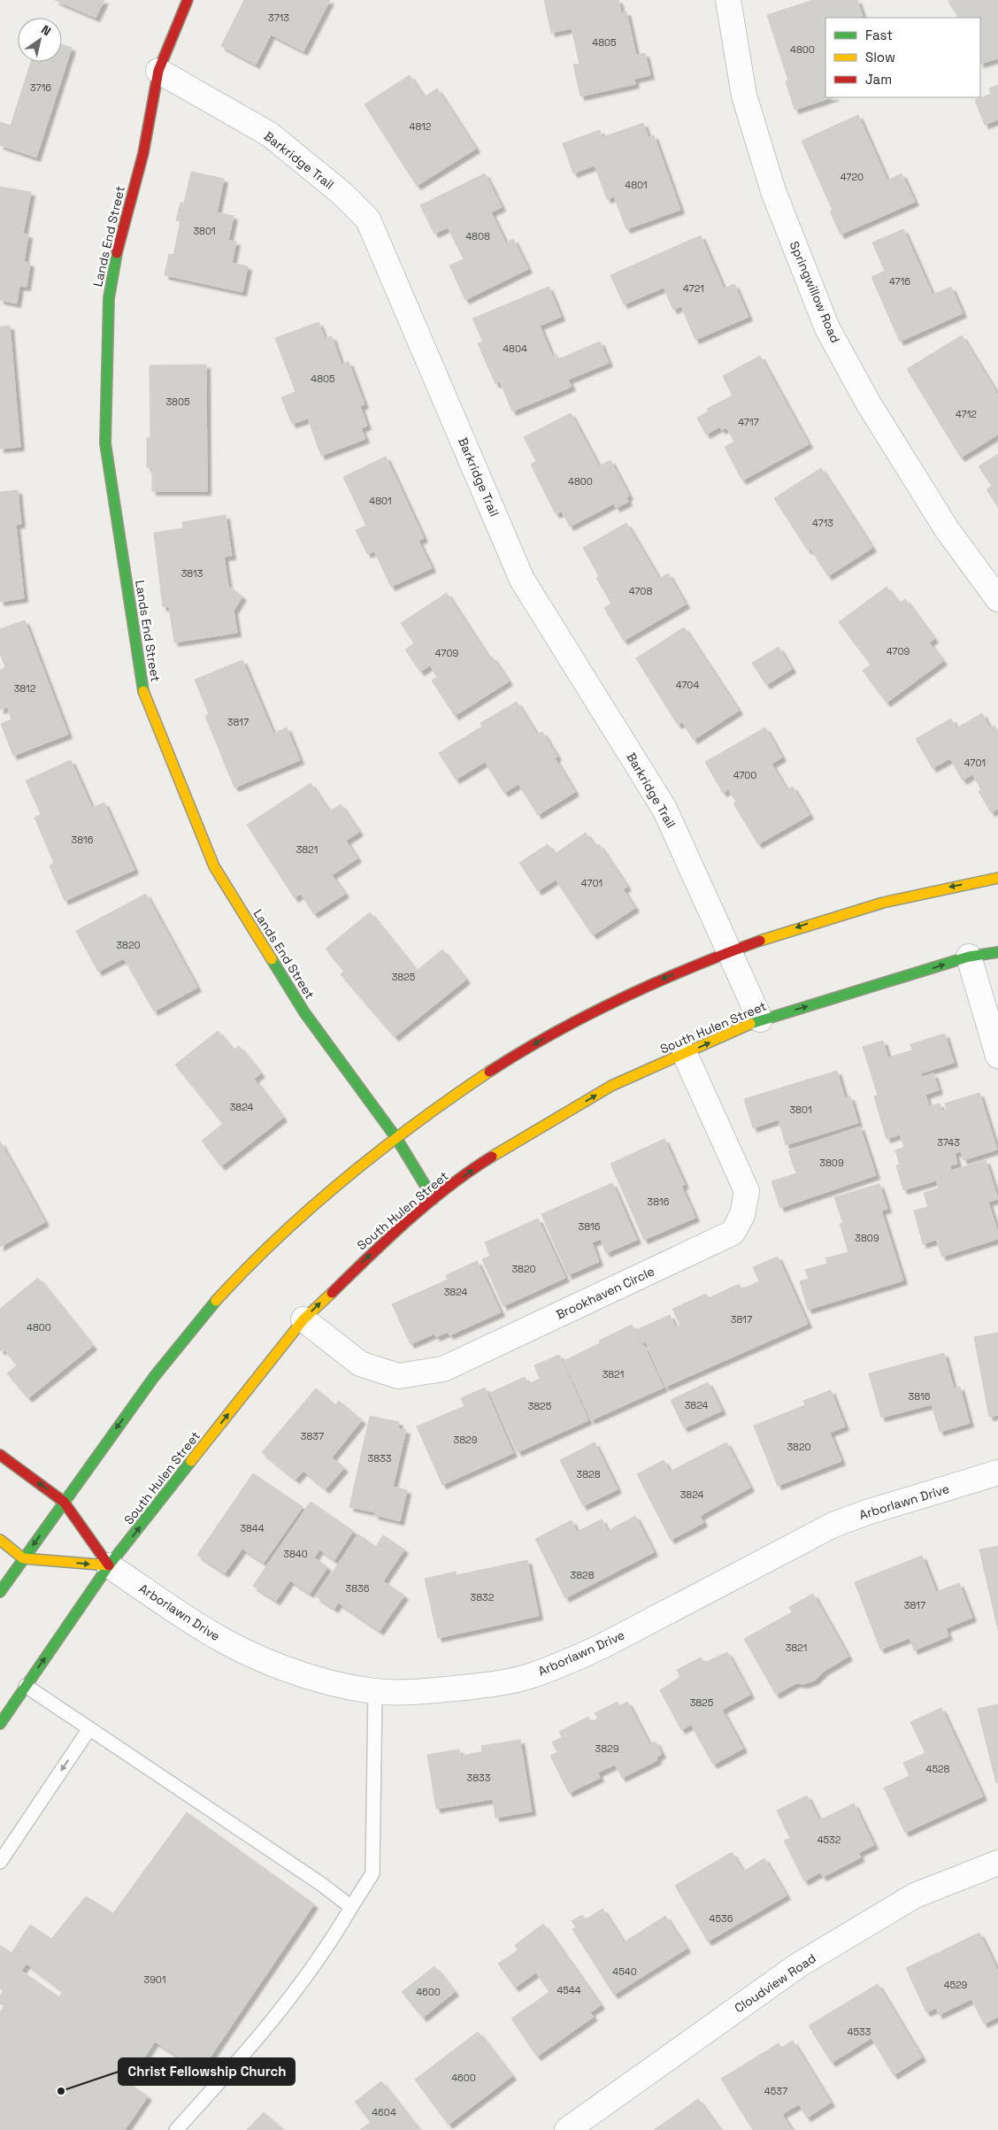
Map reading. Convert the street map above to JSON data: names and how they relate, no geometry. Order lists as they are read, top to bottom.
{
  "streets": {
    "main road": ["Lands End Street", "South Hulen Street", "Arborlawn Drive"],
    "street": [
      "Barkridge Trail",
      "Springwillow Road",
      "Brookhaven Circle",
      "Cloudview Road"
    ]
  },
  "crossings": [
    ["Barkridge Trail", "Lands End Street"],
    ["Barkridge Trail", "South Hulen Street"],
    ["Lands End Street", "South Hulen Street"],
    ["South Hulen Street", "Brookhaven Circle"],
    ["South Hulen Street", "Arborlawn Drive"]
  ],
  "places": ["Christ Fellowship Church"],
  "house_numbers": [
    "3713",
    "4805",
    "4800",
    "3716",
    "4812",
    "4720",
    "4801",
    "3801",
    "4808",
    "4716",
    "4721",
    "4804",
    "4805",
    "3805",
    "4712",
    "4717",
    "4800",
    "4801",
    "4713",
    "3813",
    "4708",
    "4709",
    "4709",
    "4704",
    "3812",
    "3817",
    "4701",
    "4700",
    "3816",
    "3821",
    "4701",
    "3820",
    "3825",
    "3824",
    "3801",
    "3743",
    "3809",
    "3816",
    "3816",
    "3809",
    "3820",
    "3824",
    "3817",
    "4800",
    "3821",
    "3816",
    "3824",
    "3825",
    "3837",
    "3829",
    "3820",
    "3833",
    "3828",
    "3824",
    "3844",
    "3840",
    "3828",
    "3836",
    "3832",
    "3817",
    "3821",
    "3825",
    "3829",
    "4528",
    "3833",
    "4532",
    "4536",
    "4540",
    "3901",
    "4529",
    "4544",
    "4600",
    "4533",
    "4600",
    "4537",
    "4604"
  ],
  "legend": ["Fast", "Slow", "Jam"],
  "north": "top right"
}
